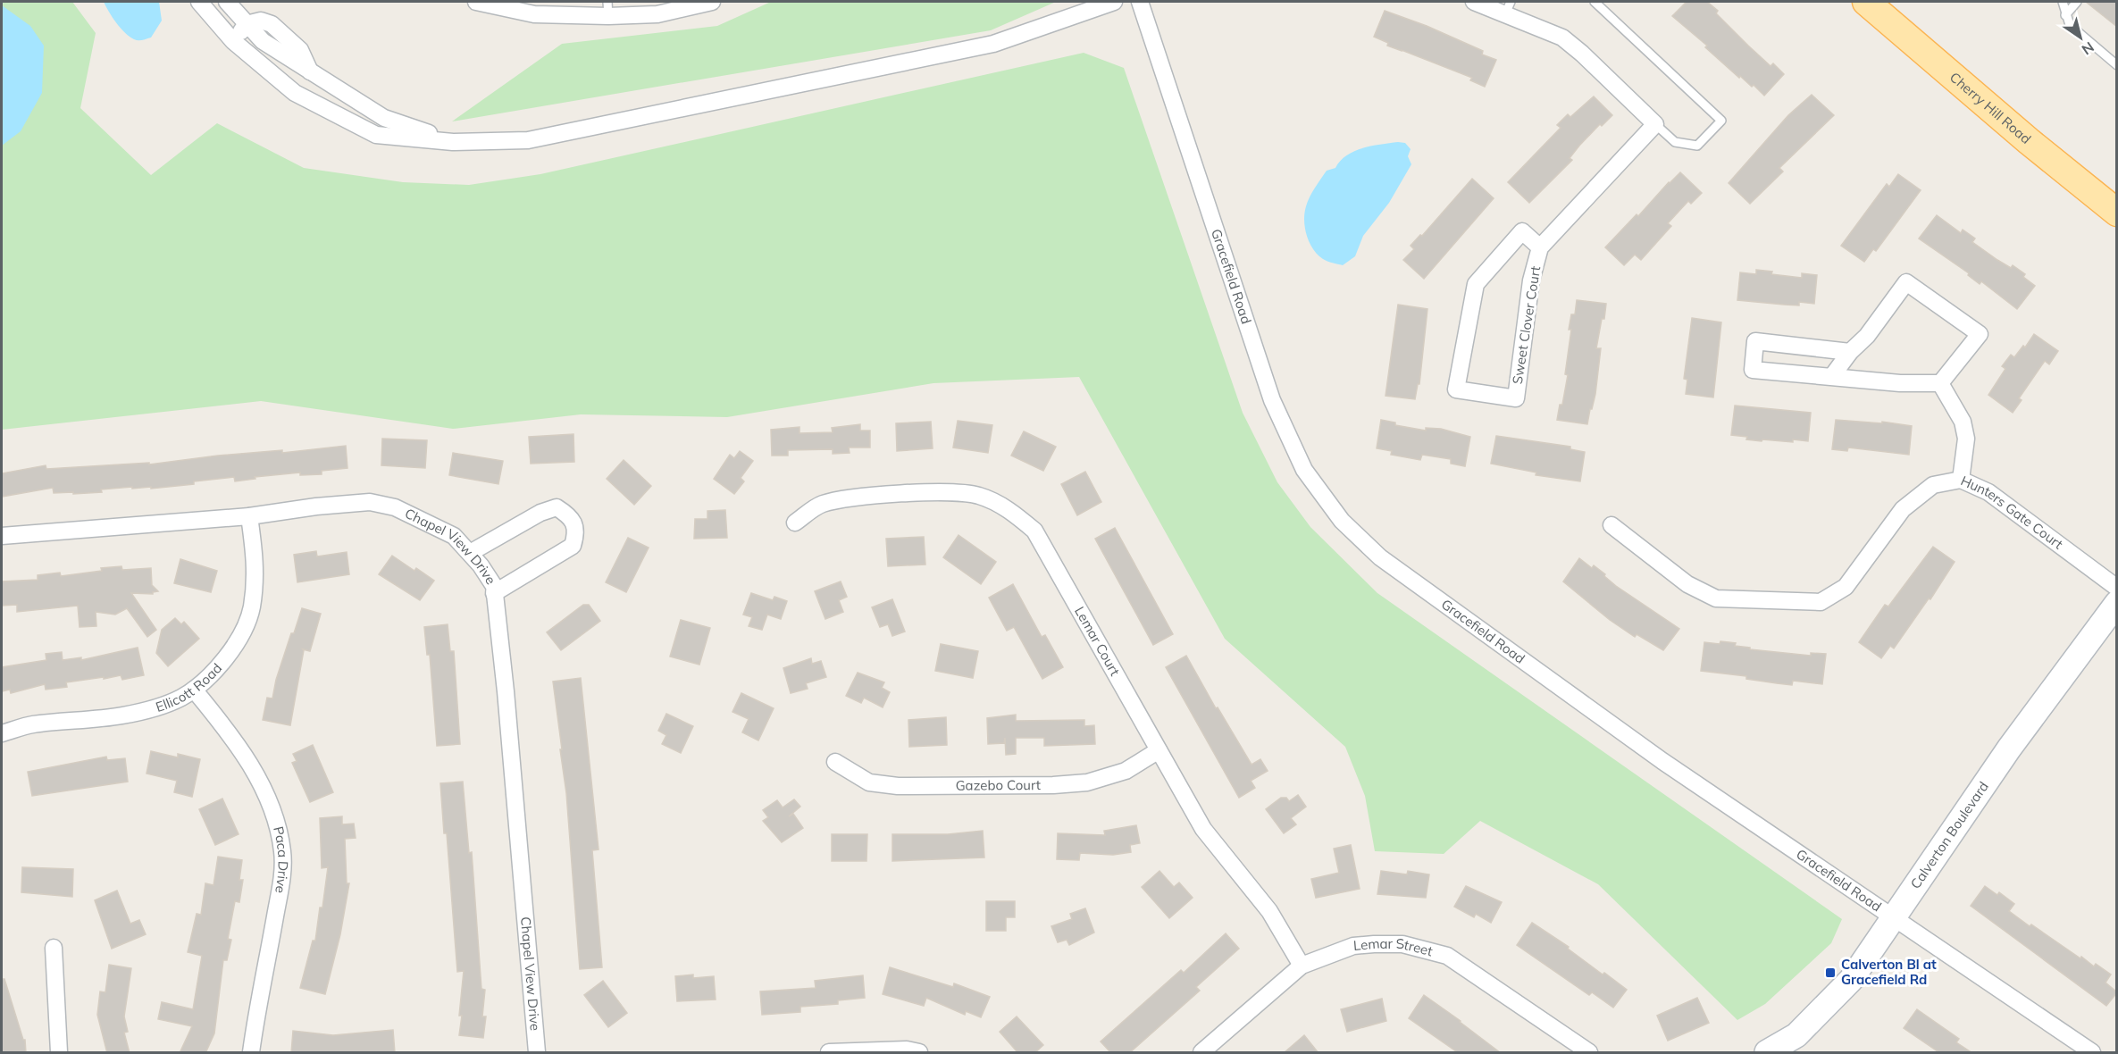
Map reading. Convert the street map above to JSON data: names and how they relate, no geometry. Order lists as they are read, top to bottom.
{
  "streets": {
    "main road": ["Cherry Hill Road"],
    "street": [
      "Gracefield Road",
      "Sweet Clover Court",
      "Hunters Gate Court",
      "Chapel View Drive",
      "Lemar Court",
      "Ellicott Road",
      "Gazebo Court",
      "Calverton Boulevard",
      "Paca Drive",
      "Lemar Street"
    ]
  },
  "crossings": [
    ["Gracefield Road", "Calverton Boulevard"],
    ["Chapel View Drive", "Ellicott Road"],
    ["Lemar Court", "Gazebo Court"],
    ["Lemar Court", "Lemar Street"],
    ["Ellicott Road", "Paca Drive"]
  ],
  "places": {
    "transit": ["Calverton Bl at Gracefield Rd"]
  },
  "north": "bottom right"
}
